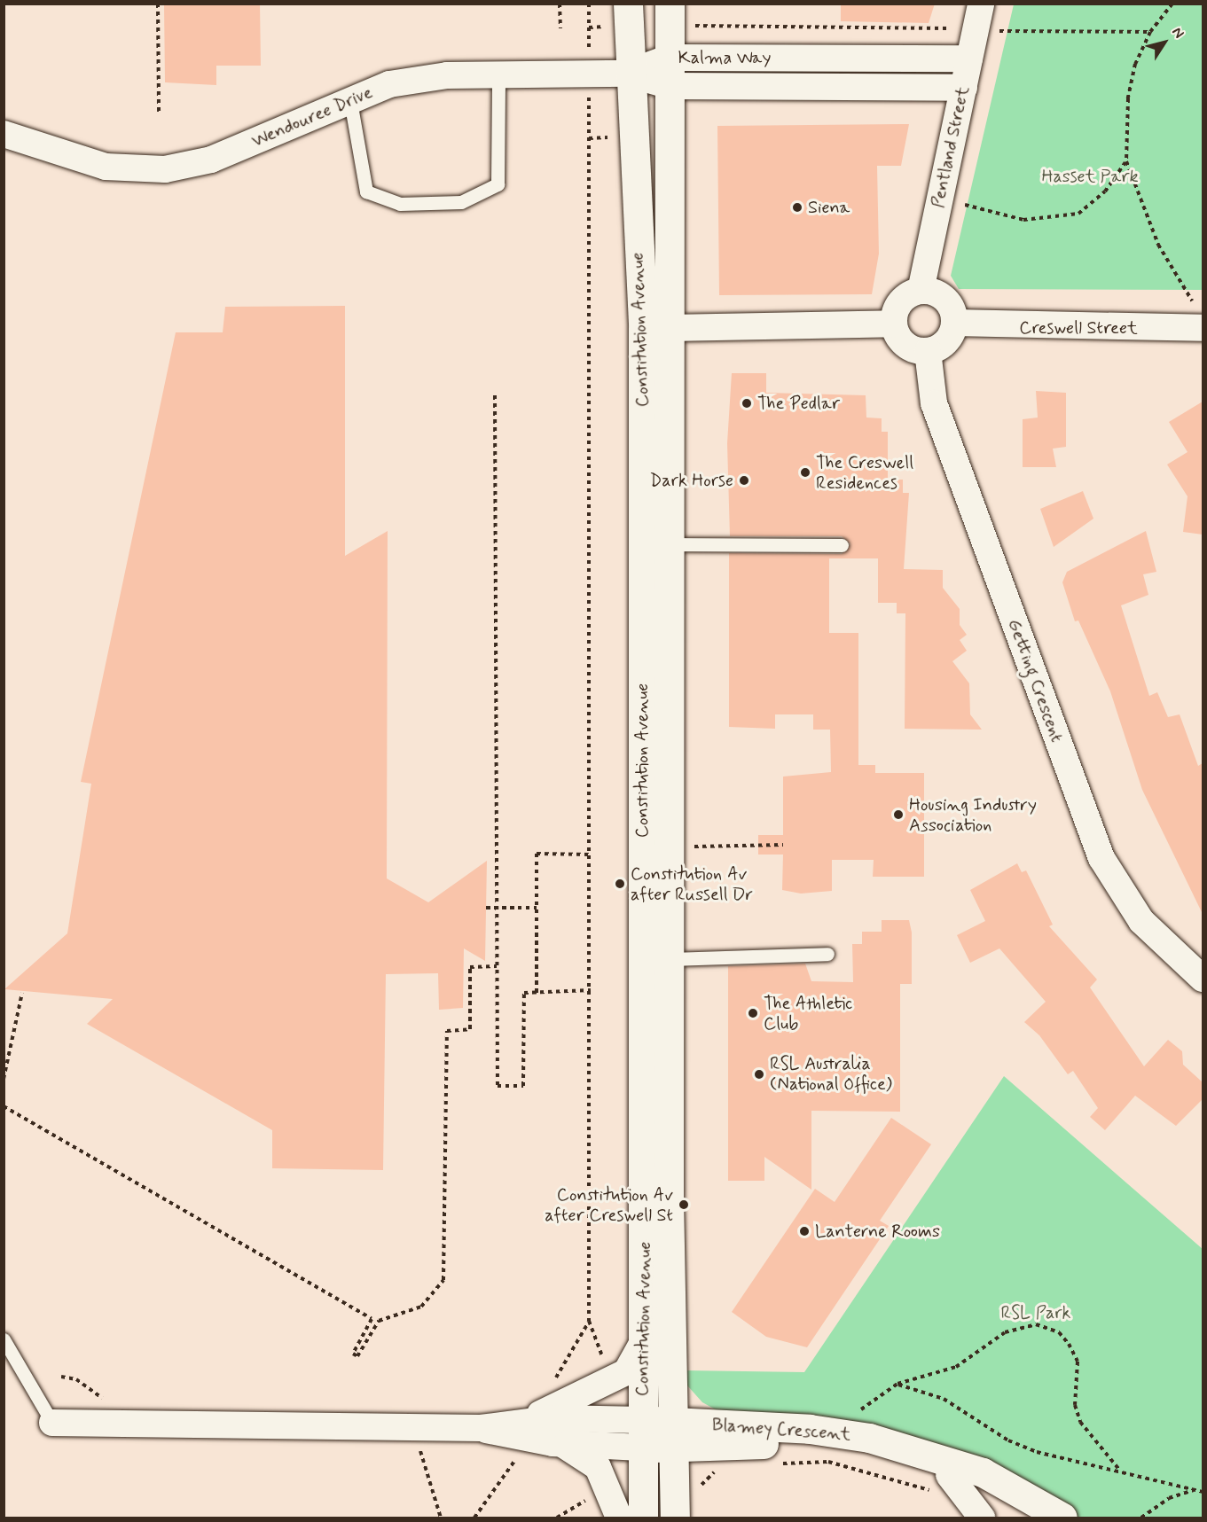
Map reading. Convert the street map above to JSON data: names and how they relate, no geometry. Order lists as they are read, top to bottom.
{
  "streets": {
    "street": [
      "Kalma Way",
      "Wendouree Drive",
      "Pentland Street",
      "Creswell Street",
      "Constitution Avenue",
      "Getting Crescent",
      "Blamey Crescent"
    ]
  },
  "crossings": [
    ["Kalma Way", "Wendouree Drive"],
    ["Kalma Way", "Pentland Street"],
    ["Kalma Way", "Constitution Avenue"],
    ["Wendouree Drive", "Constitution Avenue"],
    ["Pentland Street", "Creswell Street"],
    ["Pentland Street", "Getting Crescent"],
    ["Creswell Street", "Getting Crescent"],
    ["Constitution Avenue", "Blamey Crescent"]
  ],
  "parks": ["Hasset Park", "RSL Park"],
  "places": [
    "Siena",
    "The Pedlar",
    "The Creswell Residences",
    "Dark Horse",
    "Housing Industry Association",
    "Constitution Av after Russell Dr",
    "The Athletic Club",
    "RSL Australia (National Office)",
    "Constitution Av after Creswell St",
    "Lanterne Rooms"
  ],
  "north": "top right"
}
